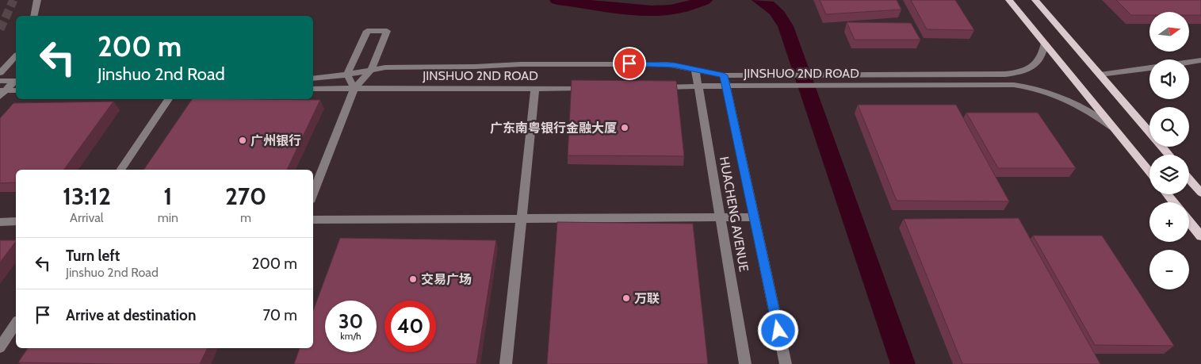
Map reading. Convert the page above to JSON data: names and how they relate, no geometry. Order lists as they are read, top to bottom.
{
  "streets": {
    "street": ["JINSHUO 2ND ROAD", "HUACHENG AVENUE"]
  },
  "crossings": [
    ["JINSHUO 2ND ROAD", "HUACHENG AVENUE"]
  ],
  "places": [
    "广东南粤银行金融大厦",
    "广州银行",
    "交易广场",
    "万联"
  ],
  "north": "right",
  "page": {
    "map_buttons": ["+", "−"],
    "turn": ["200 m", "Jinshuo 2nd Road"],
    "eta": [
      "13:12",
      "Arrival",
      "1",
      "min",
      "270",
      "m"
    ],
    "list": [
      {
        "name": "Turn left",
        "note": "Jinshuo 2nd Road",
        "value": "200 m"
      },
      {
        "name": "Arrive at destination",
        "value": "70 m"
      }
    ],
    "speed": "30 km/h",
    "limit": "40"
  }
}
